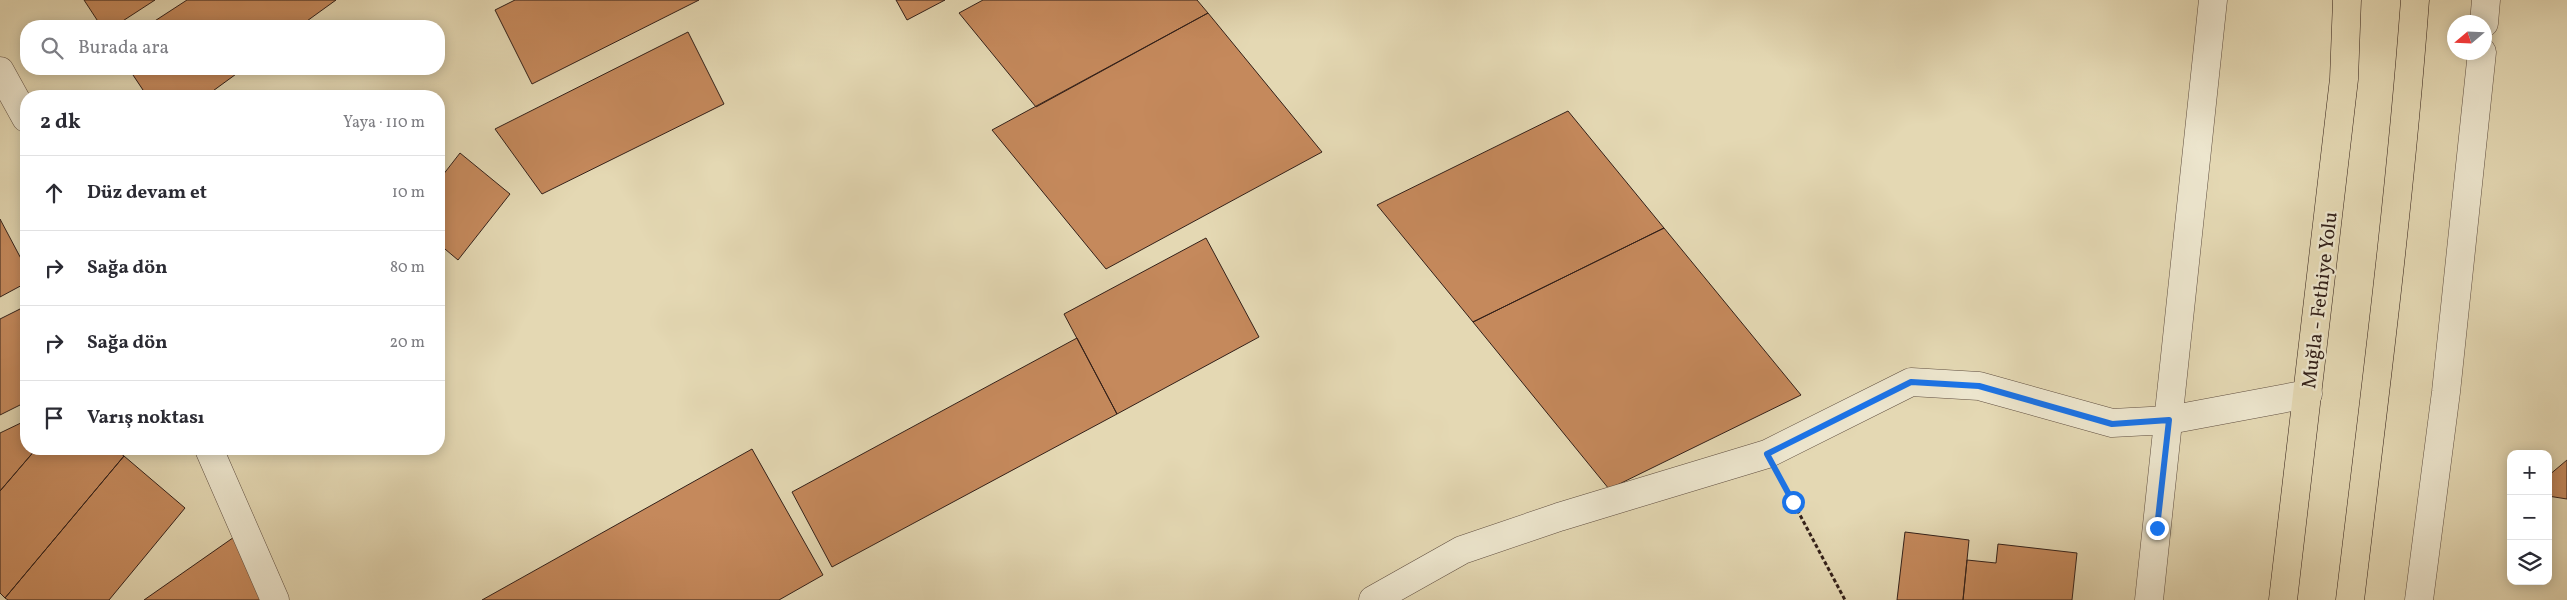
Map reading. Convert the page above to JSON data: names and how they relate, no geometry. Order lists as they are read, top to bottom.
{
  "streets": {
    "highway": ["Muğla - Fethiye Yolu"]
  },
  "north": "left",
  "page": {
    "search": "Burada ara",
    "heading": ["2 dk", "Yaya · 110 m"],
    "list": [
      ["Düz devam et", "10 m"],
      ["Sağa dön", "80 m"],
      ["Sağa dön", "20 m"],
      "Varış noktası"
    ],
    "map_buttons": ["+", "−"]
  }
}
